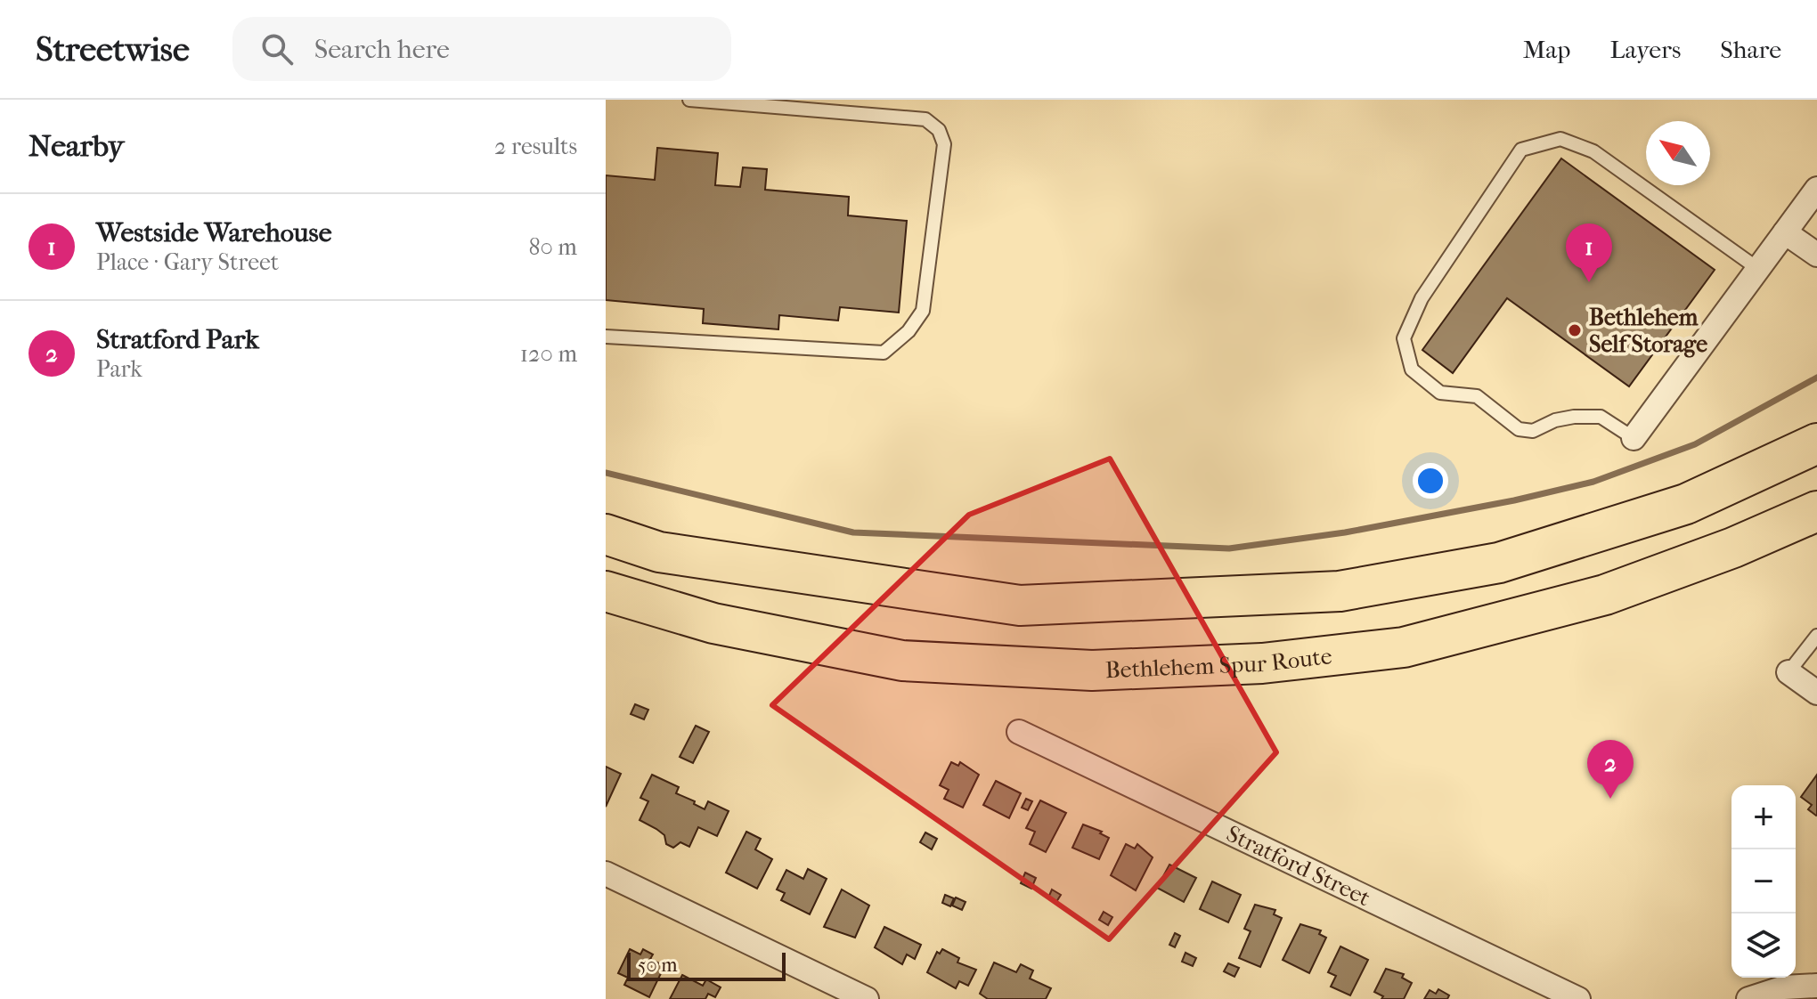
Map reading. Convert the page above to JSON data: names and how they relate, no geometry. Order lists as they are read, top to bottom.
{
  "streets": {
    "highway": ["Bethlehem Spur Route"],
    "street": ["Stratford Street"]
  },
  "places": ["Bethlehem Self Storage"],
  "scale_bar": "50 m",
  "north": "top left",
  "page": {
    "header": "Streetwise",
    "search": "Search here",
    "nav": ["Map", "Layers", "Share"],
    "heading": ["Nearby", "2 results"],
    "list": [
      {
        "mark": "1",
        "name": "Westside Warehouse",
        "note": "Place · Gary Street",
        "value": "80 m"
      },
      {
        "mark": "2",
        "name": "Stratford Park",
        "note": "Park",
        "value": "120 m"
      }
    ],
    "pins": ["1", "2"],
    "map_buttons": ["+", "−"],
    "scale": "50 m"
  }
}
